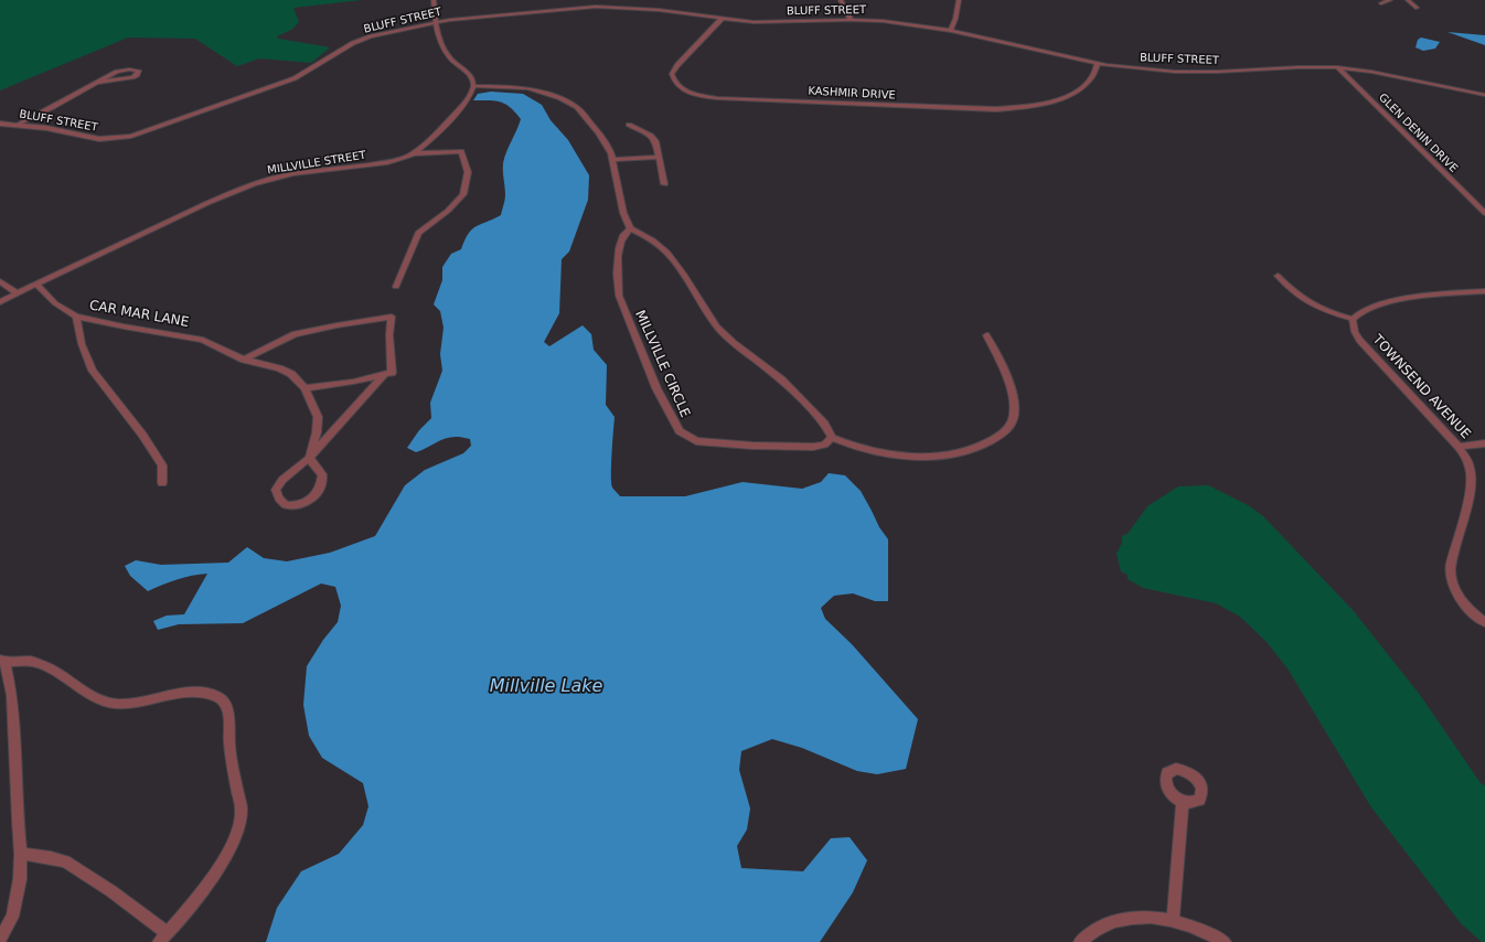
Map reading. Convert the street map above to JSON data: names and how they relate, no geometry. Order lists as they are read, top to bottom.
{
  "streets": {
    "street": [
      "BLUFF STREET",
      "KASHMIR DRIVE",
      "GLEN DENIN DRIVE",
      "MILLVILLE STREET",
      "CAR MAR LANE",
      "MILLVILLE CIRCLE",
      "TOWNSEND AVENUE"
    ]
  },
  "crossings": [
    ["BLUFF STREET", "KASHMIR DRIVE"],
    ["BLUFF STREET", "GLEN DENIN DRIVE"],
    ["MILLVILLE STREET", "CAR MAR LANE"]
  ],
  "water": ["Millville Lake"]
}
